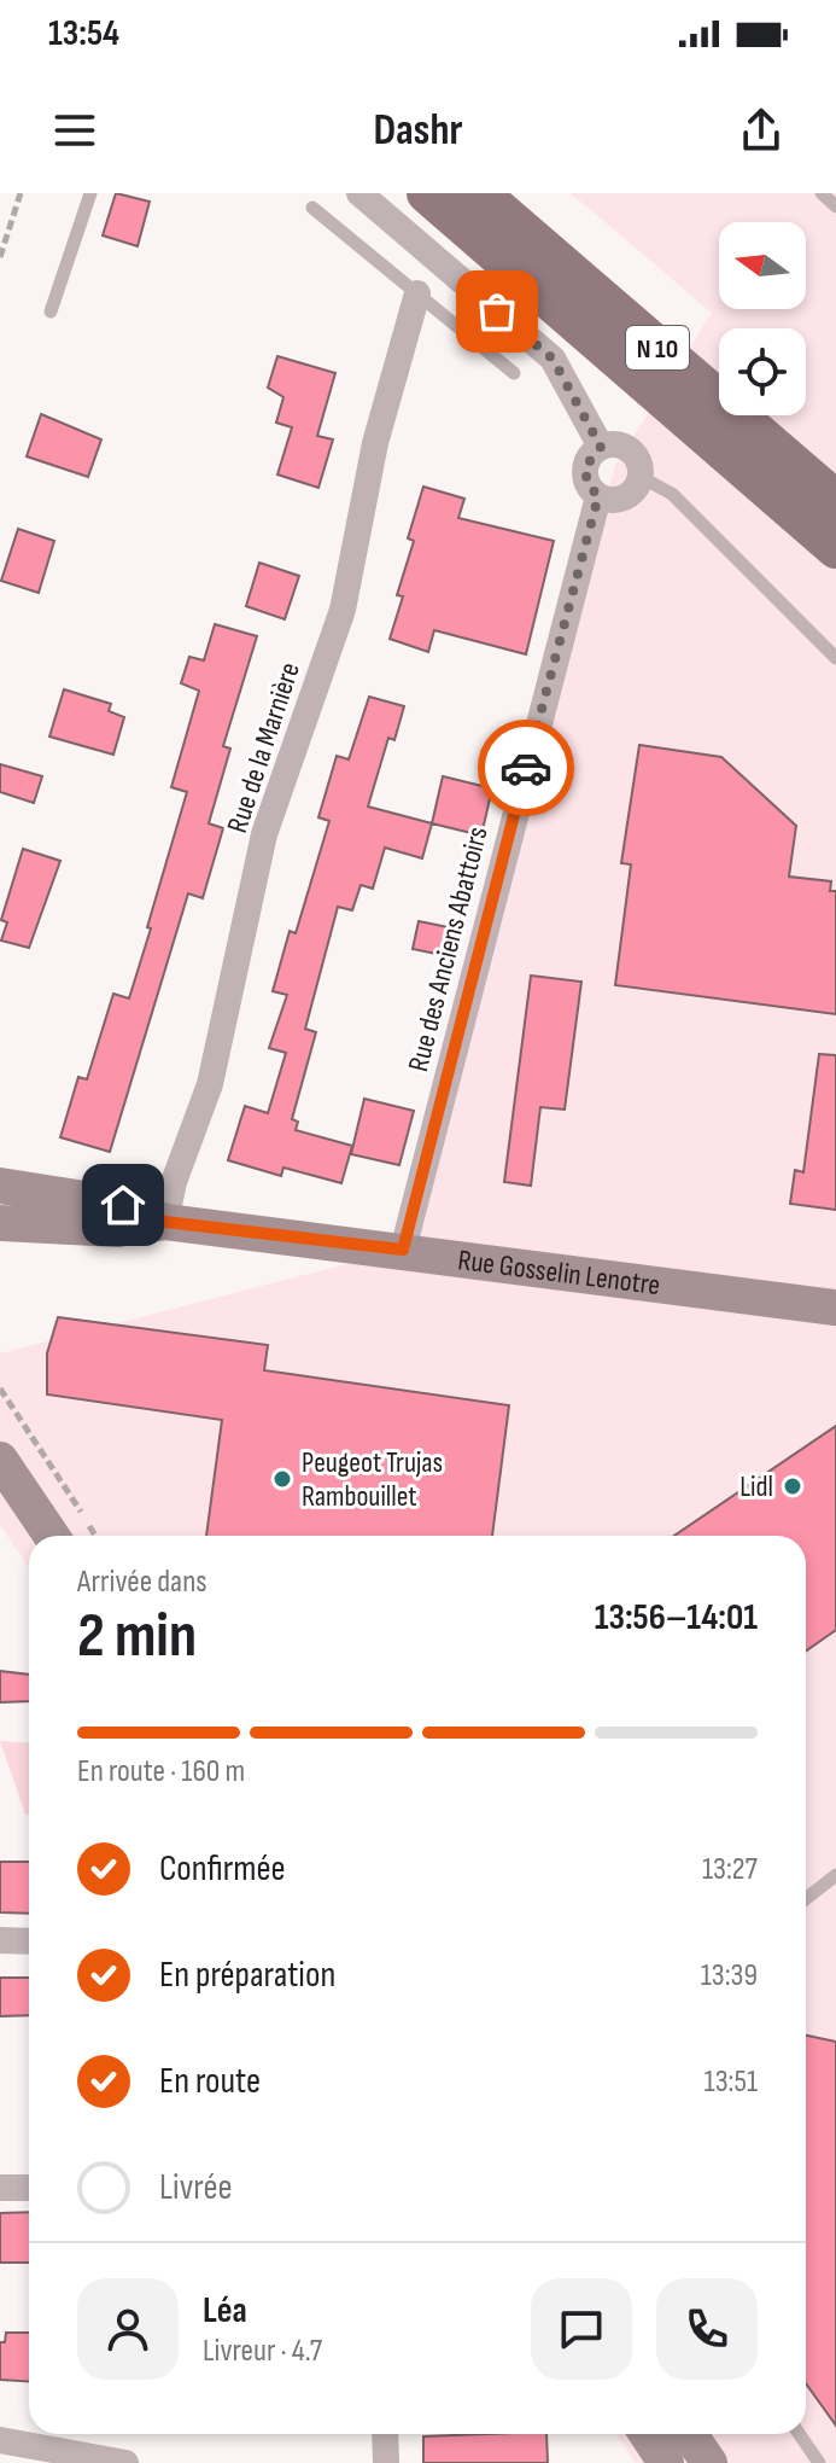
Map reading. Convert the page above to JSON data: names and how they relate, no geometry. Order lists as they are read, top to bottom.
{
  "streets": {
    "main road": ["N 10", "Rue Gosselin Lenotre"],
    "street": ["Rue de la Marnière", "Rue des Anciens Abattoirs"]
  },
  "crossings": [
    ["Rue de la Marnière", "Rue Gosselin Lenotre"],
    ["Rue des Anciens Abattoirs", "Rue Gosselin Lenotre"]
  ],
  "places": ["Peugeot Trujas Rambouillet", "Lidl"],
  "north": "left",
  "page": {
    "status": "13:54",
    "header": "Dashr",
    "heading": ["2 min", "Arrivée dans", "13:56–14:01"],
    "panel": ["Léa", "Livreur · 4.7"],
    "bar": "En route · 160 m",
    "list": [
      ["Confirmée", "13:27"],
      ["En préparation", "13:39"],
      ["En route", "13:51"],
      "Livrée"
    ]
  }
}
